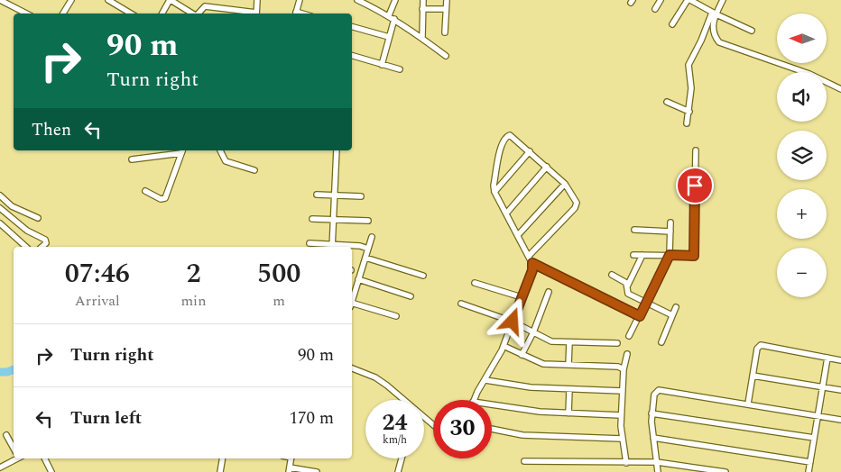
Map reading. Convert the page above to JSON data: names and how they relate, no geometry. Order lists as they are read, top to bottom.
{
  "north": "left",
  "page": {
    "map_buttons": ["+", "−"],
    "turn": ["90 m", "Turn right"],
    "then": "Then",
    "eta": [
      "07:46",
      "Arrival",
      "2",
      "min",
      "500",
      "m"
    ],
    "list": [
      {
        "name": "Turn right",
        "value": "90 m"
      },
      {
        "name": "Turn left",
        "value": "170 m"
      }
    ],
    "speed": "24 km/h",
    "limit": "30"
  }
}
